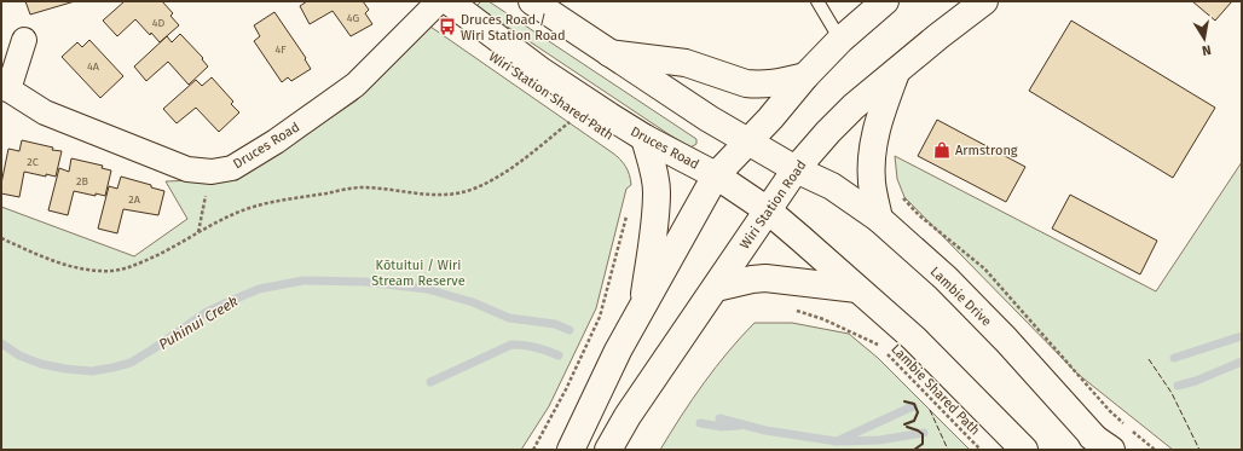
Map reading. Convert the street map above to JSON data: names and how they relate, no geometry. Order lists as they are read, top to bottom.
{
  "streets": {
    "main road": ["Druces Road", "Wiri Station Road", "Lambie Drive"],
    "path": ["Wiri Station Shared Path", "Lambie Shared Path"]
  },
  "crossings": [
    ["Druces Road", "Wiri Station Road"],
    ["Wiri Station Road", "Lambie Drive"]
  ],
  "water": ["Puhinui Creek"],
  "parks": ["Kōtuitui / Wiri Stream Reserve"],
  "places": {
    "bus stop": ["Druces Road / Wiri Station Road"],
    "shop": ["Armstrong"]
  },
  "house_numbers": [
    "4G",
    "4D",
    "4F",
    "4A",
    "2C",
    "2B",
    "2A"
  ],
  "north": "bottom"
}
